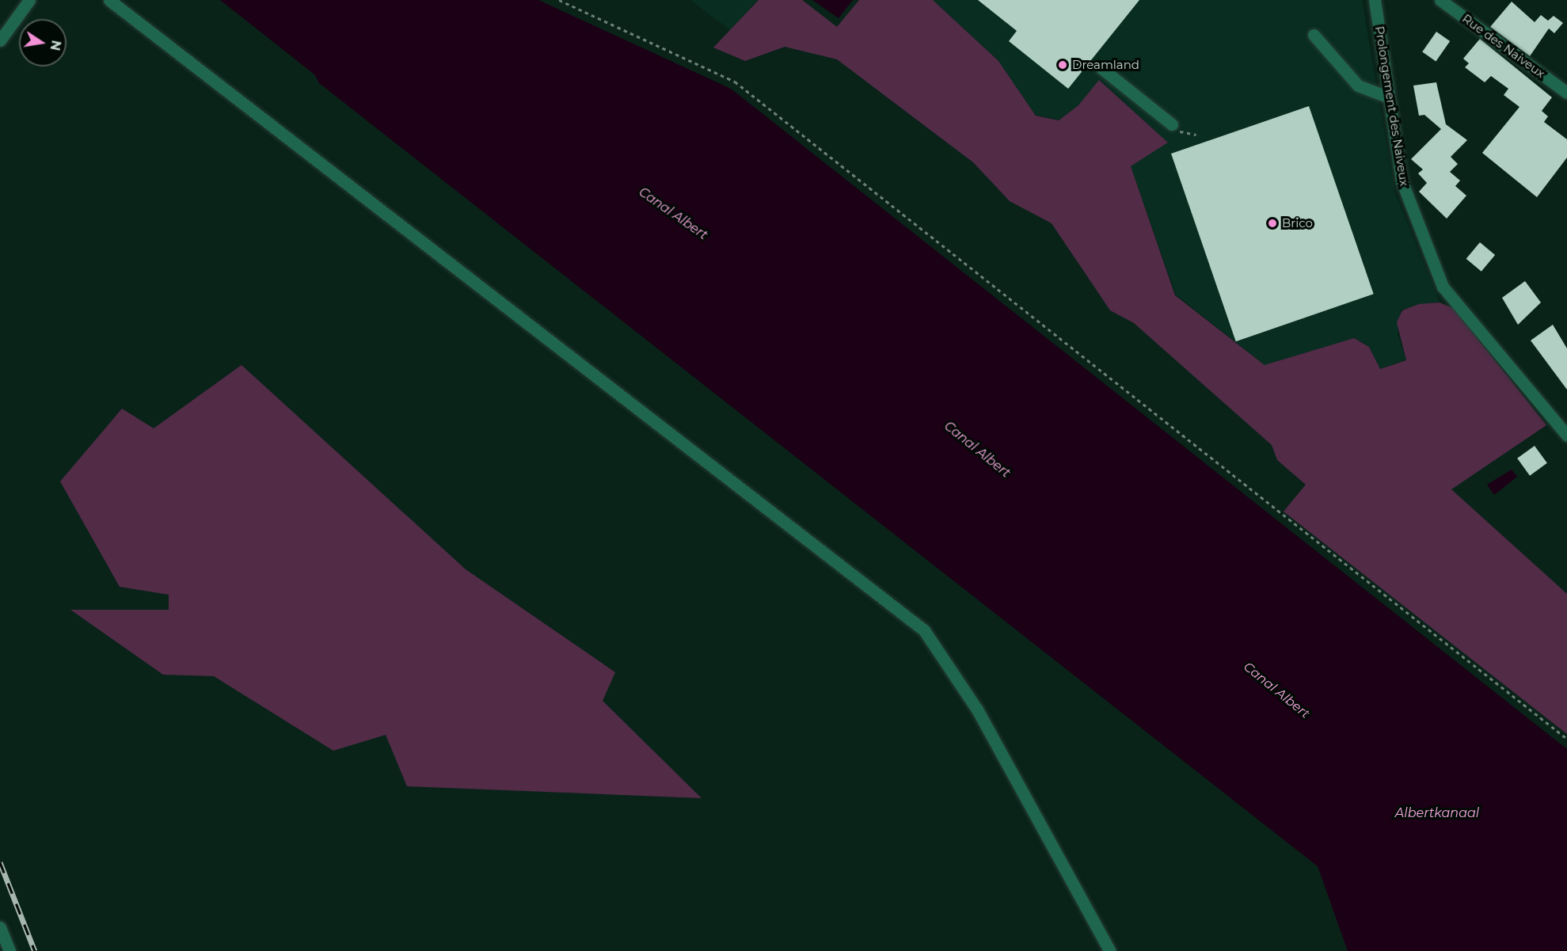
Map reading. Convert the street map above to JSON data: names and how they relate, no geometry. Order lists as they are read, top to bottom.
{
  "streets": {
    "street": ["Rue des Naiveux", "Prolongement des Naiveux"]
  },
  "water": ["Canal Albert", "Albertkanaal"],
  "places": ["Dreamland", "Brico"],
  "north": "right"
}
